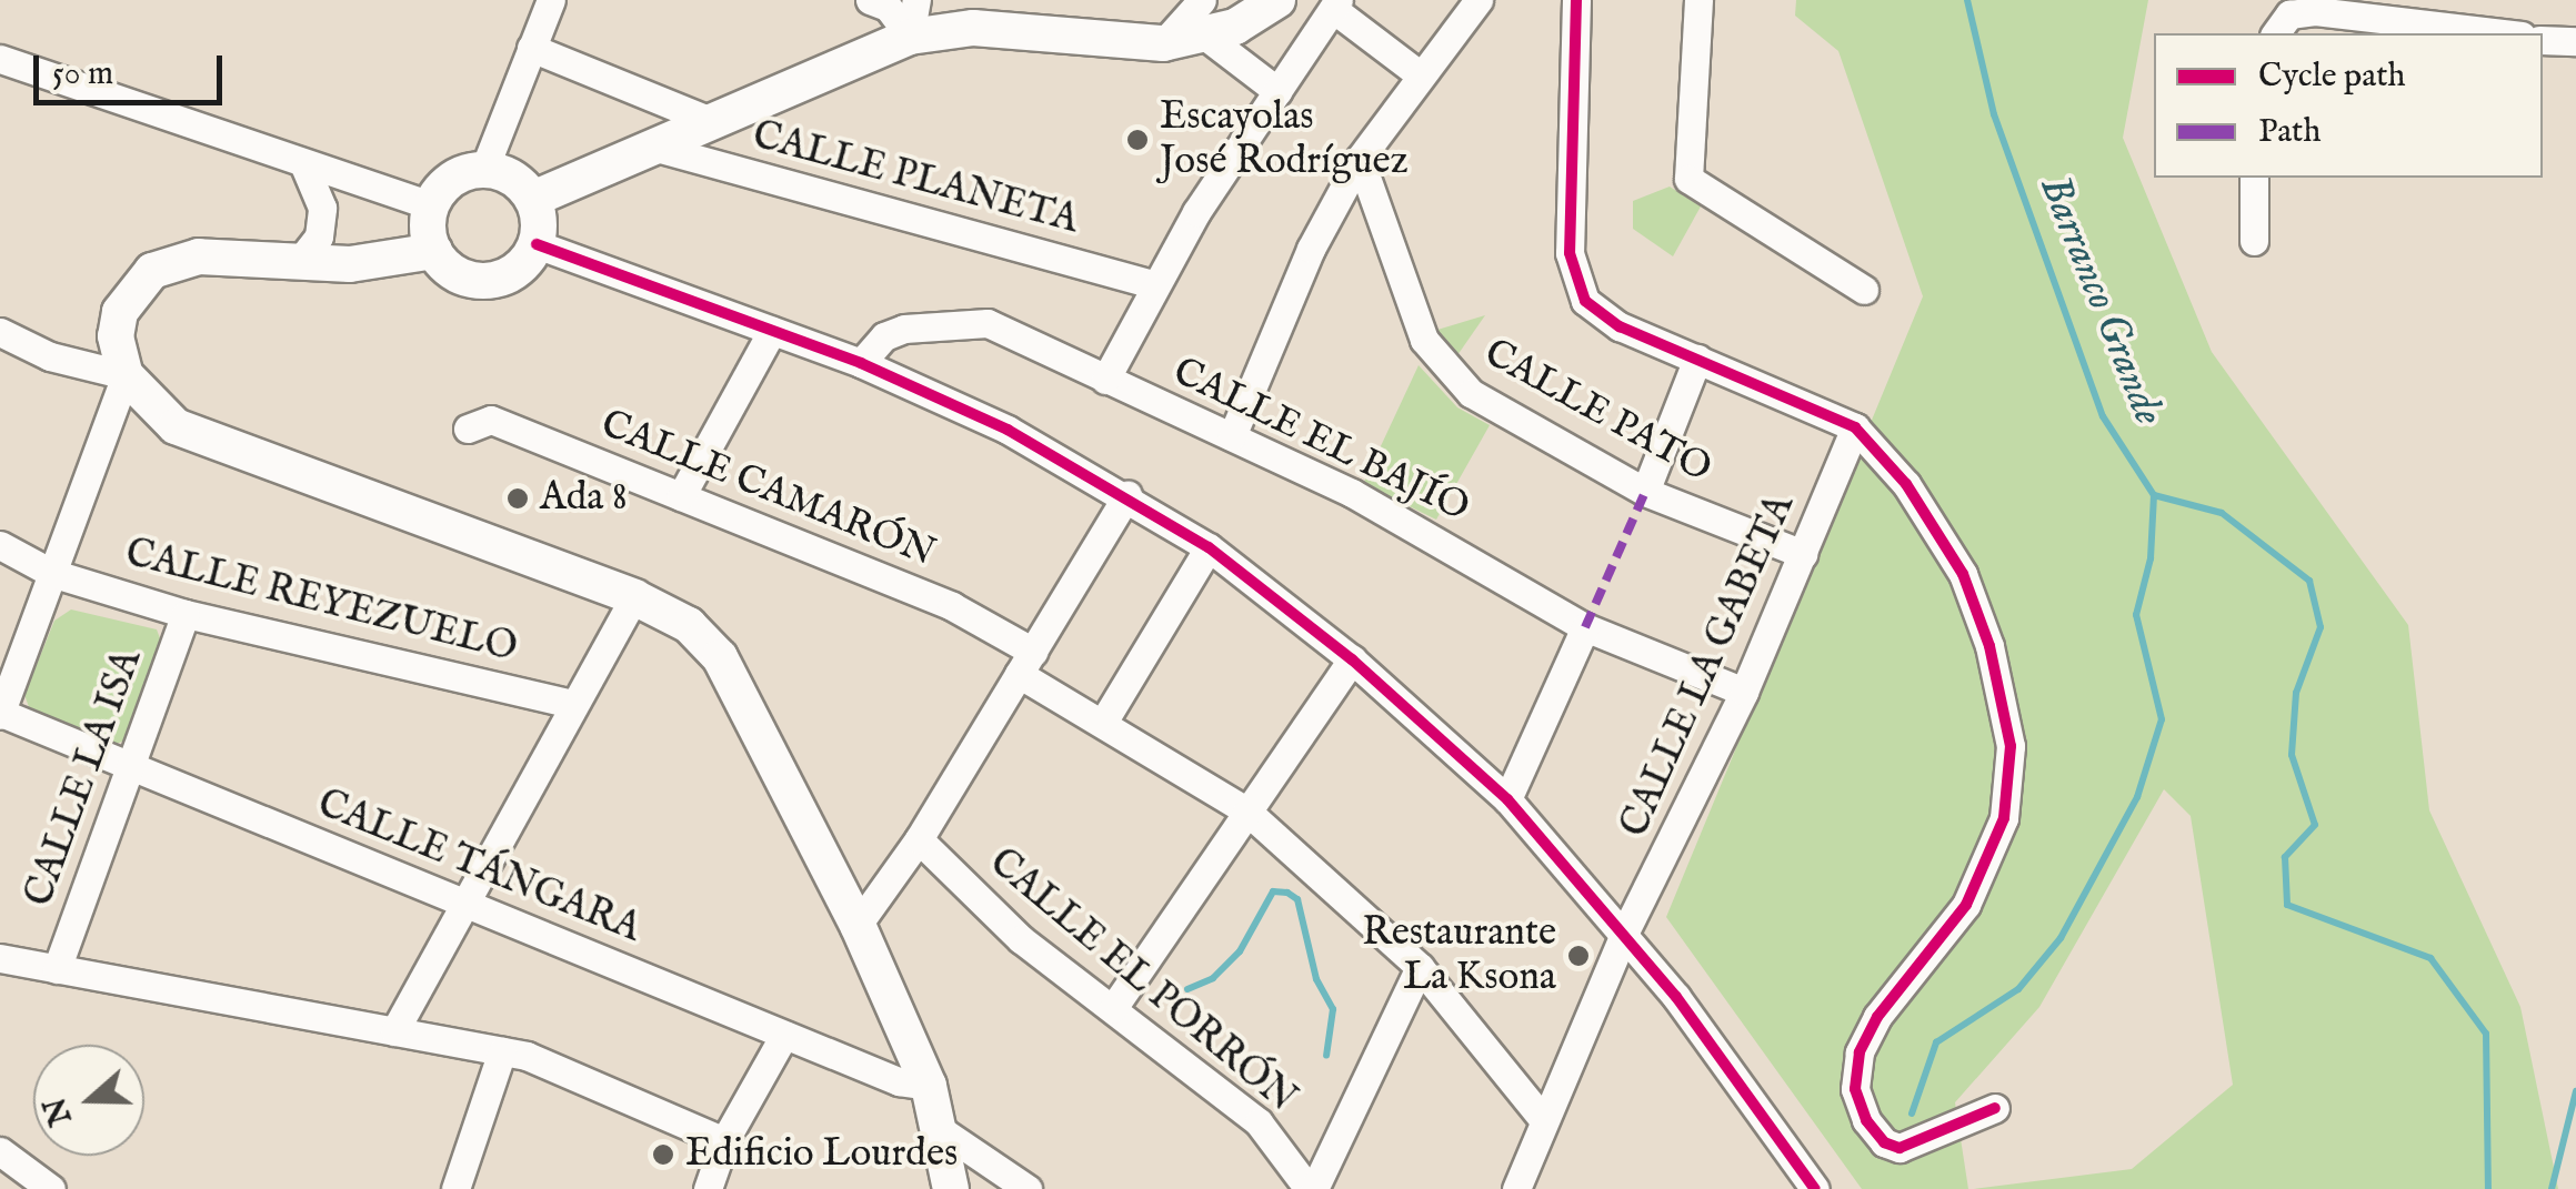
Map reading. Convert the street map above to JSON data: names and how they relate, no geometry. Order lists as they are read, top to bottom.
{
  "streets": {
    "street": [
      "CALLE PLANETA",
      "CALLE PATO",
      "CALLE EL BAJÍO",
      "CALLE CAMARÓN",
      "CALLE REYEZUELO",
      "CALLE LA GABETA",
      "CALLE LA ISA",
      "CALLE TÁNGARA",
      "CALLE EL PORRÓN"
    ]
  },
  "crossings": [
    ["CALLE PATO", "CALLE LA GABETA"],
    ["CALLE EL BAJÍO", "CALLE LA GABETA"],
    ["CALLE CAMARÓN", "CALLE LA GABETA"],
    ["CALLE REYEZUELO", "CALLE LA ISA"],
    ["CALLE LA ISA", "CALLE TÁNGARA"]
  ],
  "water": ["Barranco Grande"],
  "places": [
    "Escayolas José Rodríguez",
    "Ada 8",
    "Restaurante La Ksona",
    "Edificio Lourdes"
  ],
  "legend": ["Cycle path", "Path"],
  "scale_bar": "50 m",
  "north": "left"
}
